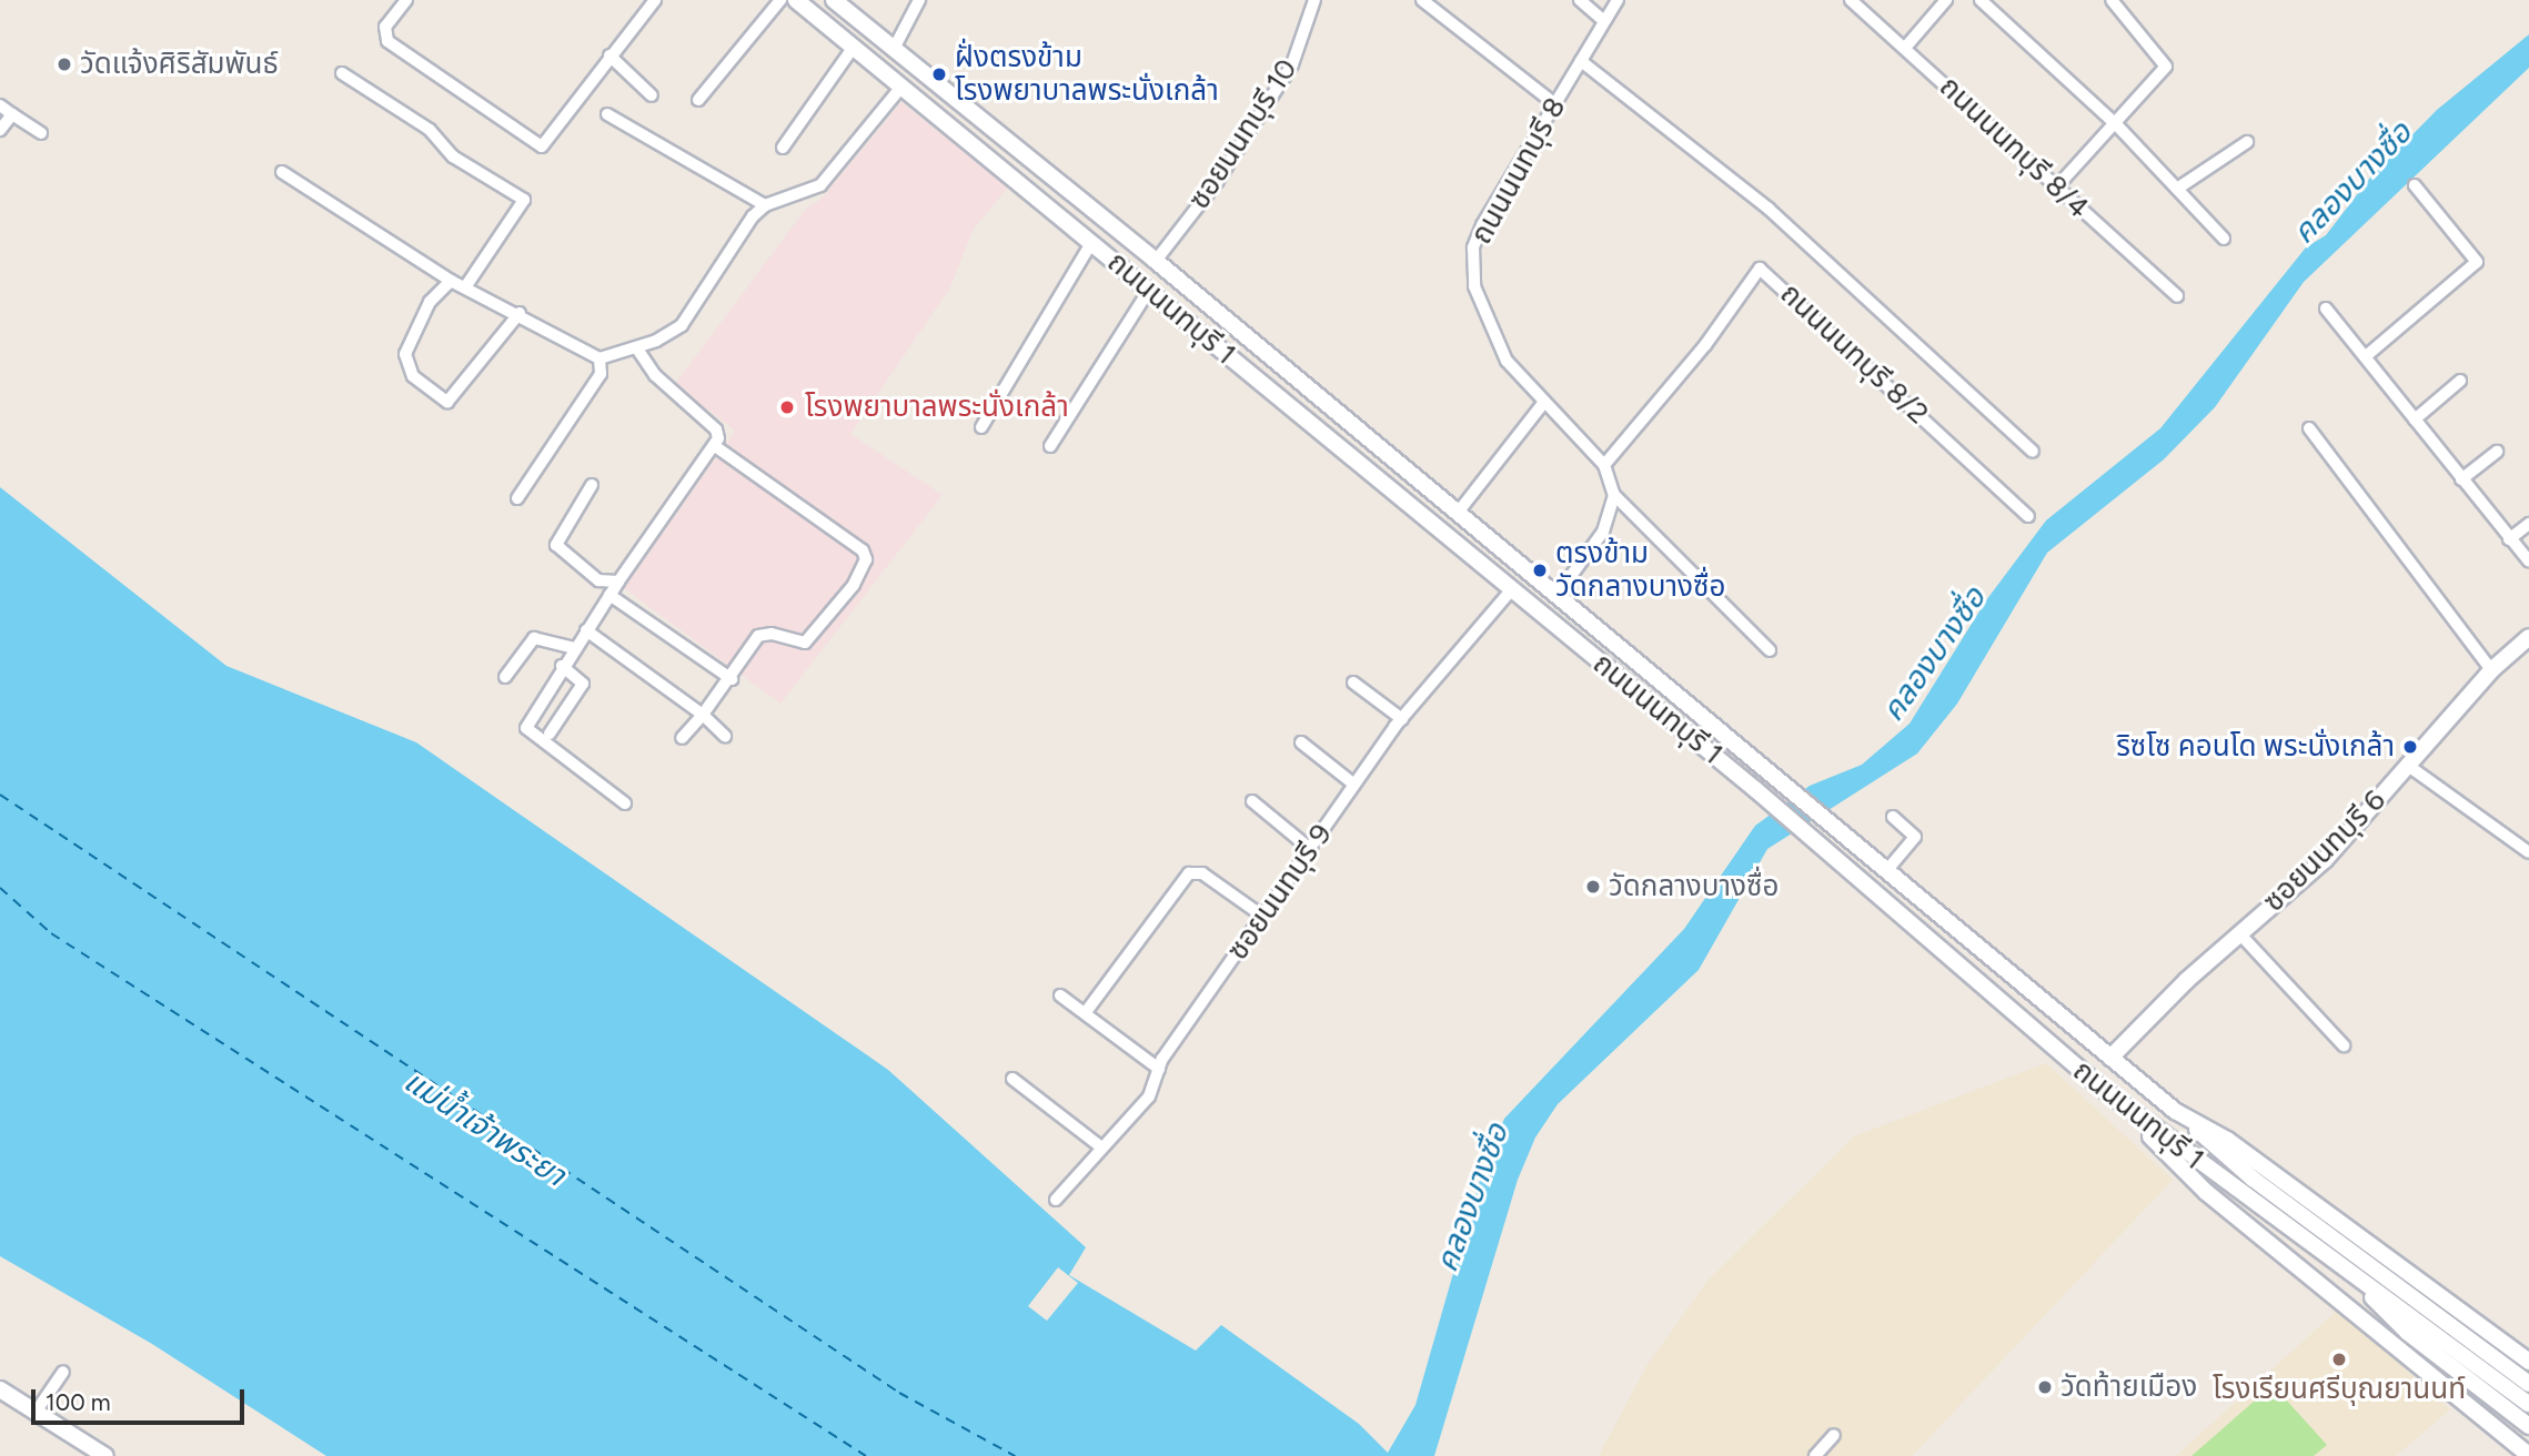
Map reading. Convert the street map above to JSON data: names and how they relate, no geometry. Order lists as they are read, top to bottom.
{
  "streets": {
    "main road": ["ถนนนนทบุรี 1", "ซอยนนทบุรี 6"],
    "street": [
      "ซอยนนทบุรี 10",
      "ถนนนนทบุรี 8/4",
      "ถนนนนทบุรี 8",
      "ถนนนนทบุรี 8/2",
      "ซอยนนทบุรี 9"
    ]
  },
  "crossings": [
    ["ซอยนนทบุรี 10", "ถนนนนทบุรี 1"],
    ["ถนนนนทบุรี 8", "ถนนนนทบุรี 8/2"],
    ["ถนนนนทบุรี 1", "ซอยนนทบุรี 6"],
    ["ถนนนนทบุรี 1", "ซอยนนทบุรี 9"]
  ],
  "water": ["คลองบางซื่อ", "แม่น้ำเจ้าพระยา"],
  "places": [
    "วัดแจ้งศิริสัมพันธ์",
    "ฝั่งตรงข้าม โรงพยาบาลพระนั่งเกล้า",
    "โรงพยาบาลพระนั่งเกล้า",
    "ตรงข้าม วัดกลางบางซื่อ",
    "ริซโซ คอนโด พระนั่งเกล้า",
    "วัดกลางบางซื่อ",
    "โรงเรียนศรีบุณยานนท์",
    "วัดท้ายเมือง"
  ],
  "scale_bar": "100 m"
}
